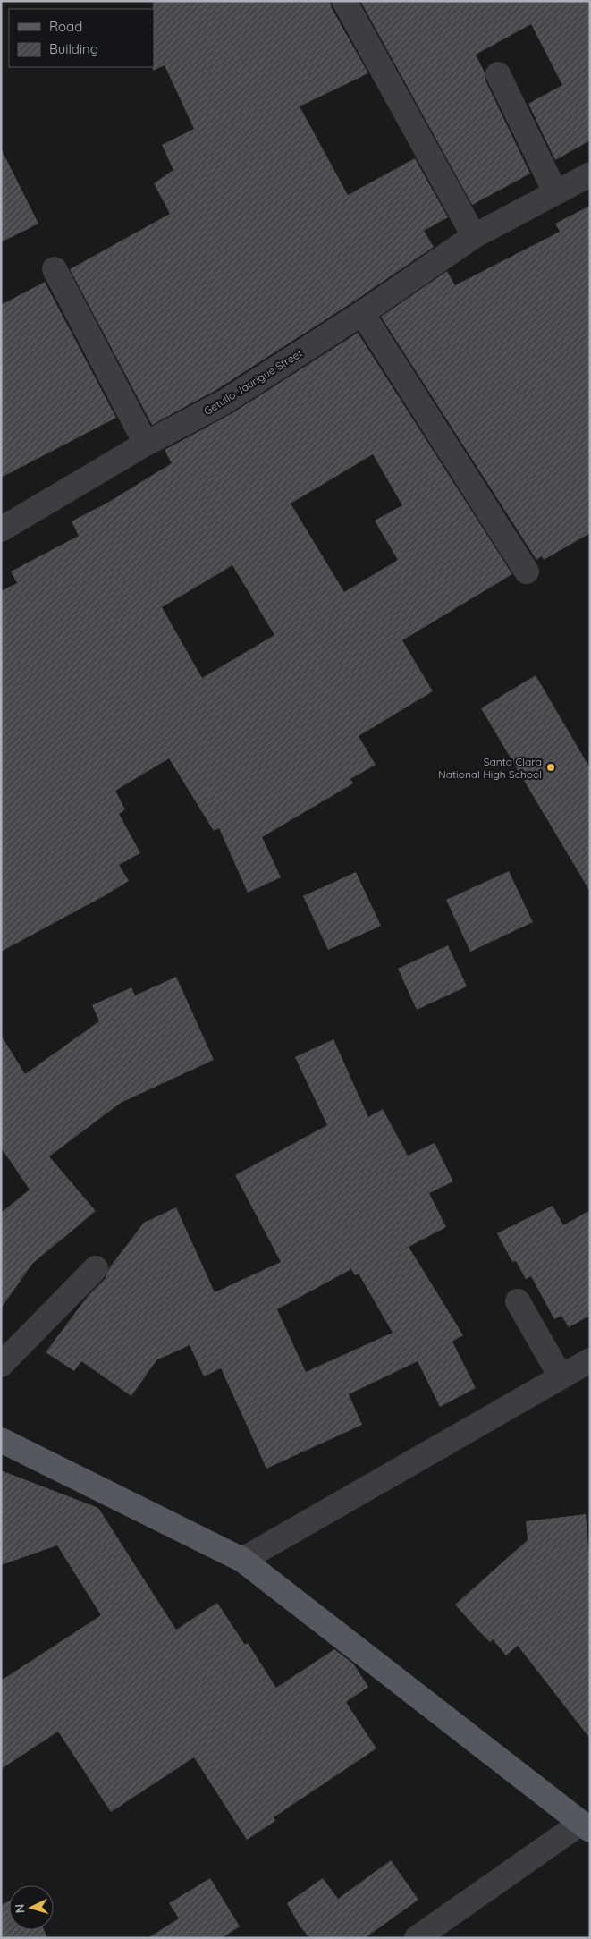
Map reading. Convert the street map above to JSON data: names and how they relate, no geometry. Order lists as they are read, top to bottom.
{
  "streets": {
    "street": ["Getullo Jaurigue Street"]
  },
  "places": ["Santa Clara National High School"],
  "legend": ["Road", "Building"],
  "north": "left"
}
